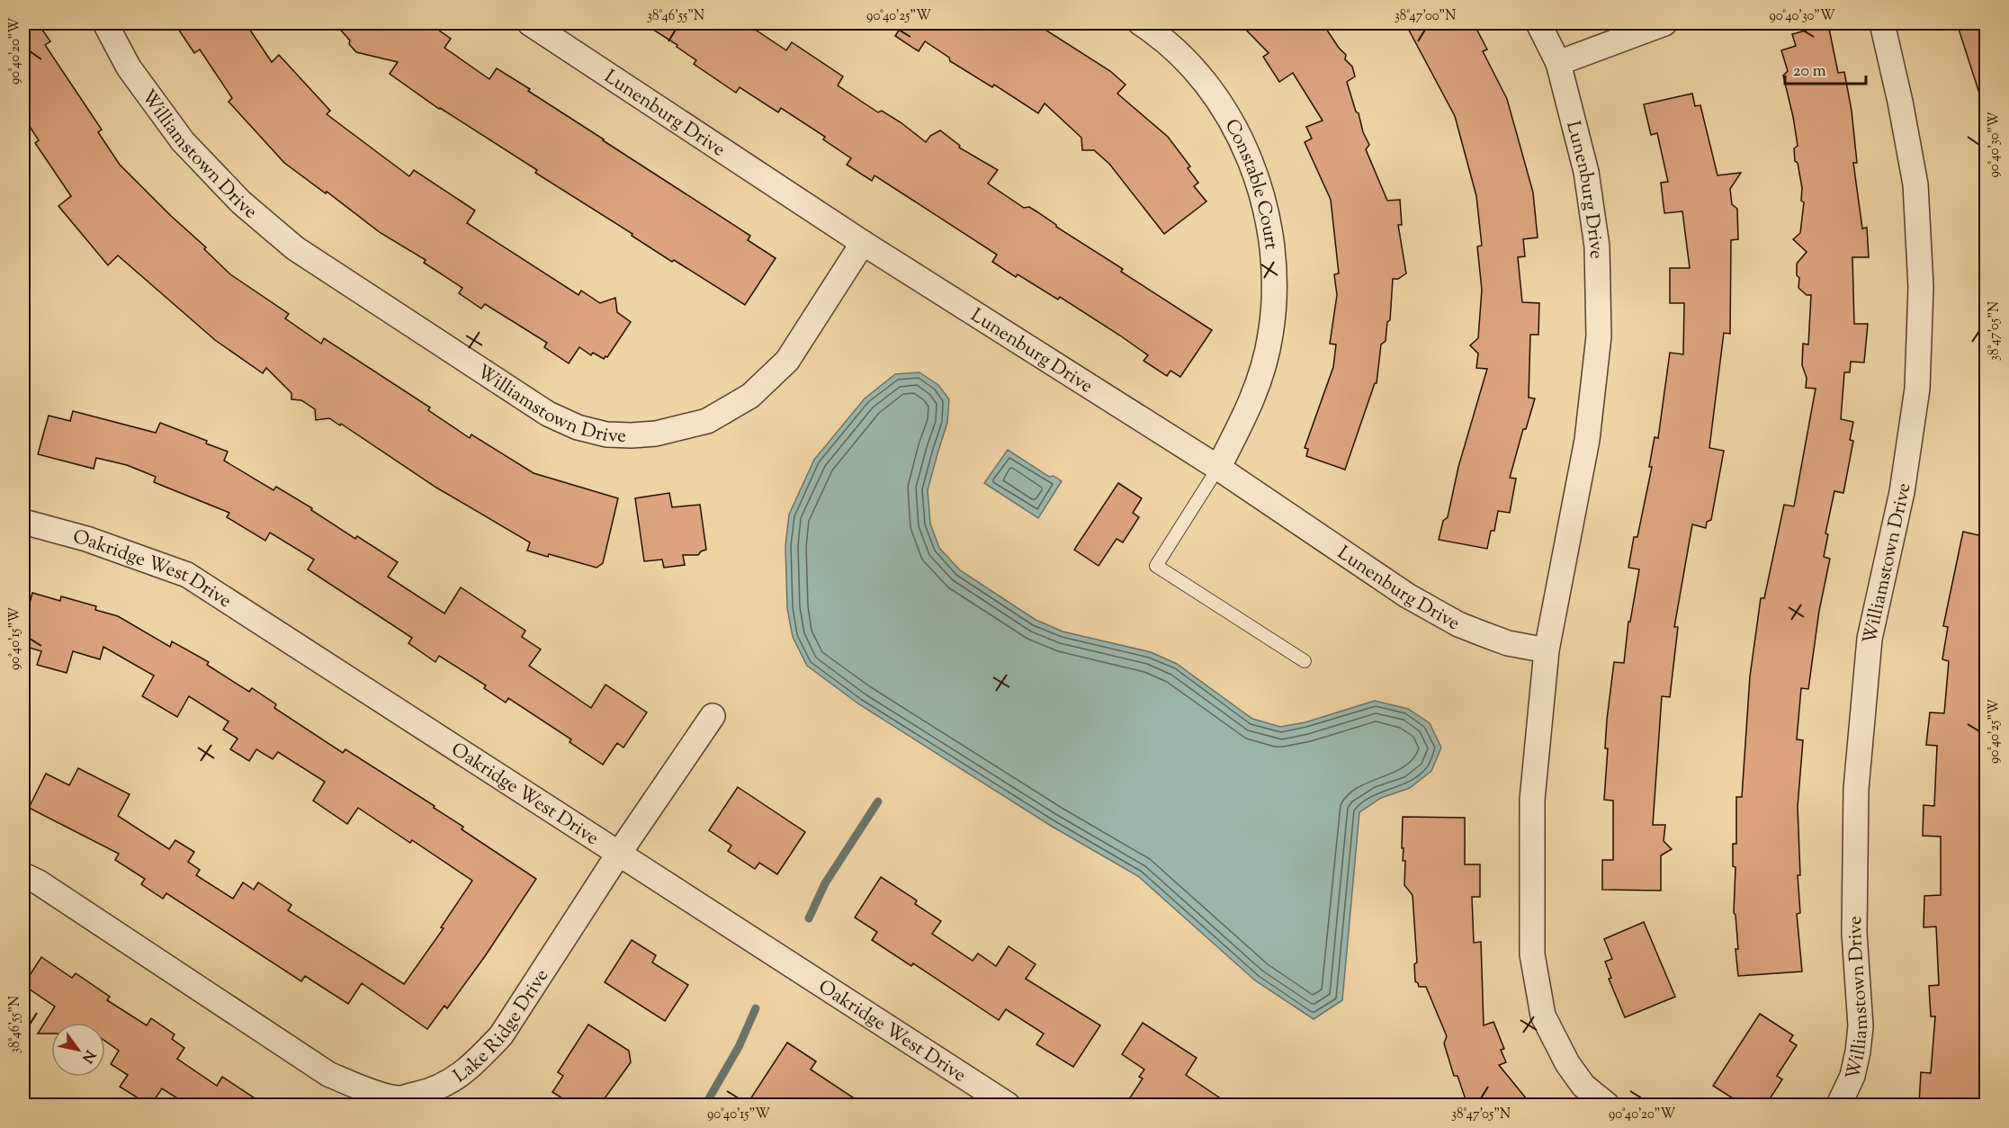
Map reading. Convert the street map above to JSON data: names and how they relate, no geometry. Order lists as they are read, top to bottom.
{
  "streets": {
    "street": [
      "Lunenburg Drive",
      "Williamstown Drive",
      "Constable Court",
      "Oakridge West Drive",
      "Lake Ridge Drive"
    ]
  },
  "crossings": [
    ["Lunenburg Drive", "Williamstown Drive"],
    ["Lunenburg Drive", "Constable Court"],
    ["Oakridge West Drive", "Lake Ridge Drive"]
  ],
  "scale_bar": "20 m",
  "north": "bottom right",
  "coordinates": [
    "38°46'55\"N",
    "90°40'25\"W",
    "38°47'00\"N",
    "90°40'30\"W",
    "90°40'20\"W",
    "38°47'05\"N",
    "90°40'15\"W"
  ]
}
